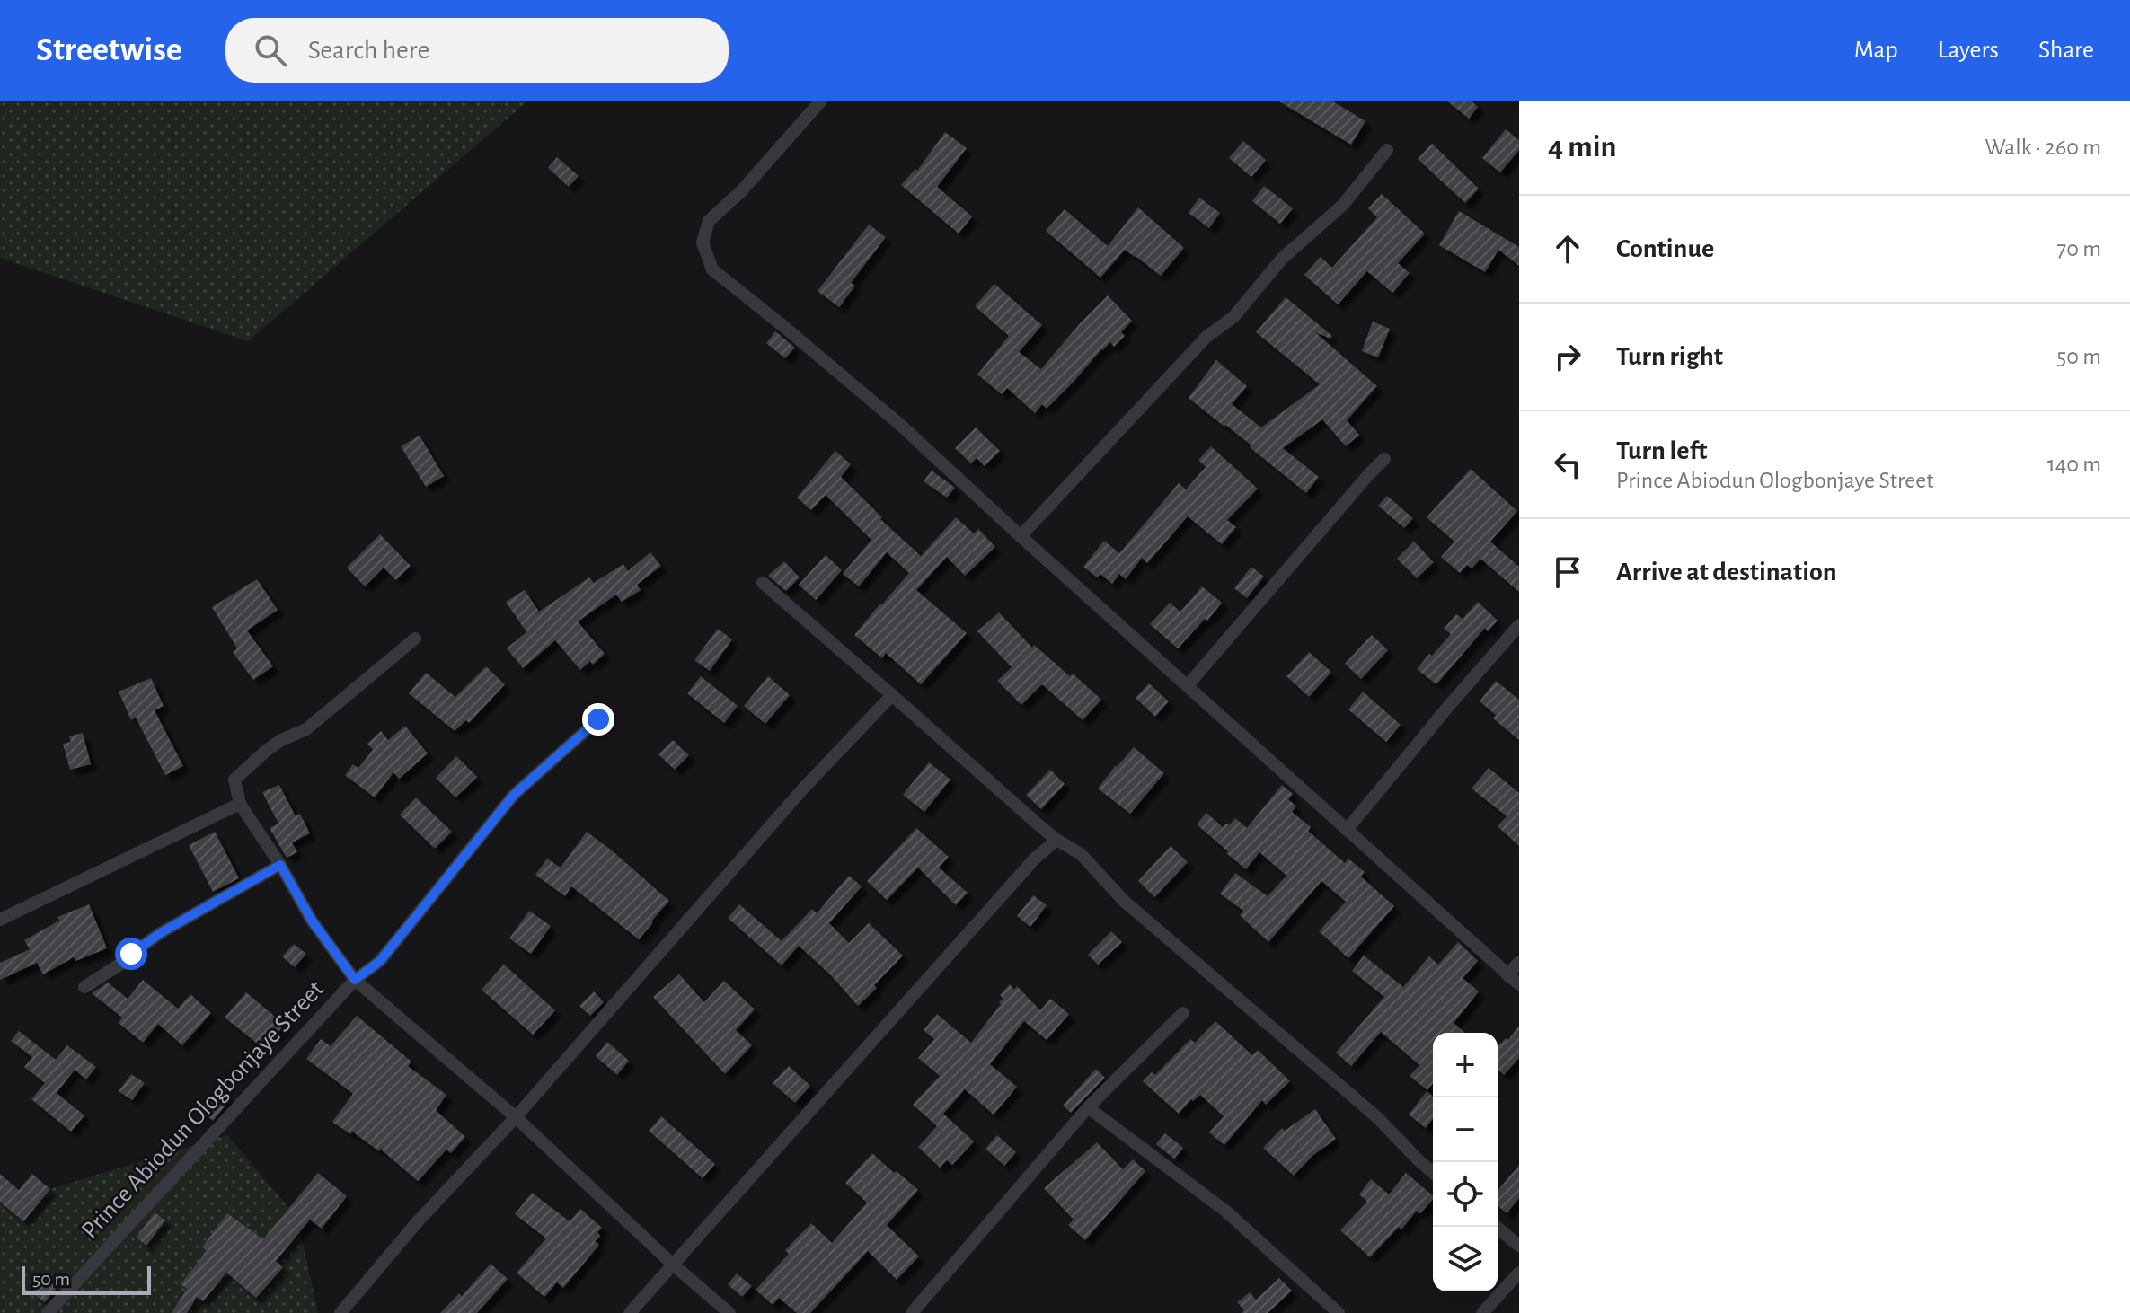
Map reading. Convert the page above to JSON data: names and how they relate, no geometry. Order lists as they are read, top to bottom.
{
  "streets": {
    "street": ["Prince Abiodun Ologbonjaye Street"]
  },
  "scale_bar": "50 m",
  "page": {
    "header": "Streetwise",
    "search": "Search here",
    "nav": ["Map", "Layers", "Share"],
    "heading": ["4 min", "Walk · 260 m"],
    "list": [
      ["Continue", "70 m"],
      ["Turn right", "50 m"],
      ["Turn left", "Prince Abiodun Ologbonjaye Street", "140 m"],
      "Arrive at destination"
    ],
    "map_buttons": ["+", "−"],
    "scale": "50 m"
  }
}
